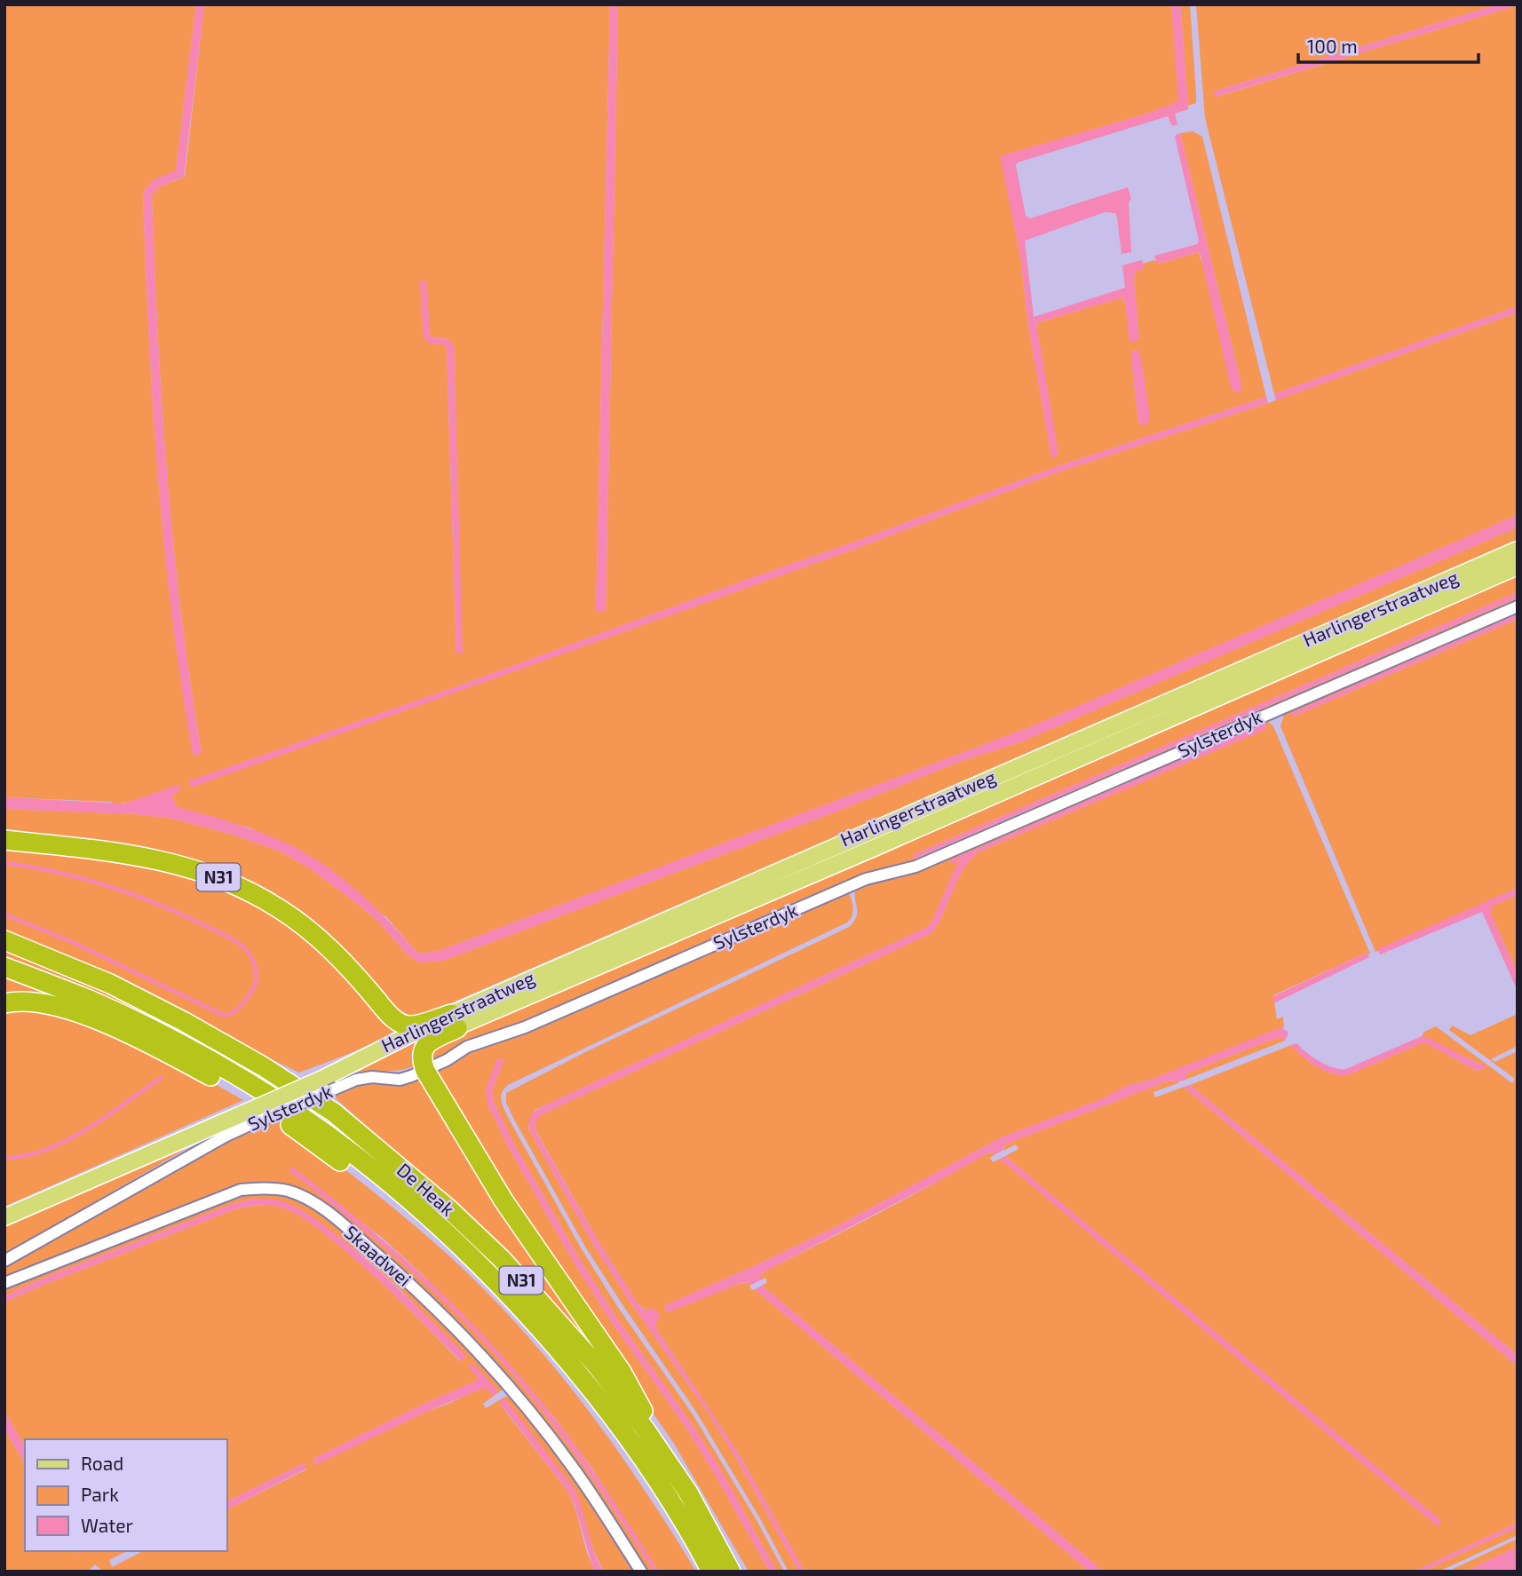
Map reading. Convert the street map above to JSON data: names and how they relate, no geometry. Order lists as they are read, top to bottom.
{
  "streets": {
    "highway": ["N31", "De Heak"],
    "main road": ["Harlingerstraatweg"],
    "street": ["Sylsterdyk", "Skaadwei"]
  },
  "crossings": [
    ["Harlingerstraatweg", "Sylsterdyk"],
    ["Harlingerstraatweg", "N31"],
    ["Sylsterdyk", "N31"],
    ["N31", "De Heak"]
  ],
  "legend": ["Road", "Park", "Water"],
  "scale_bar": "100 m"
}
